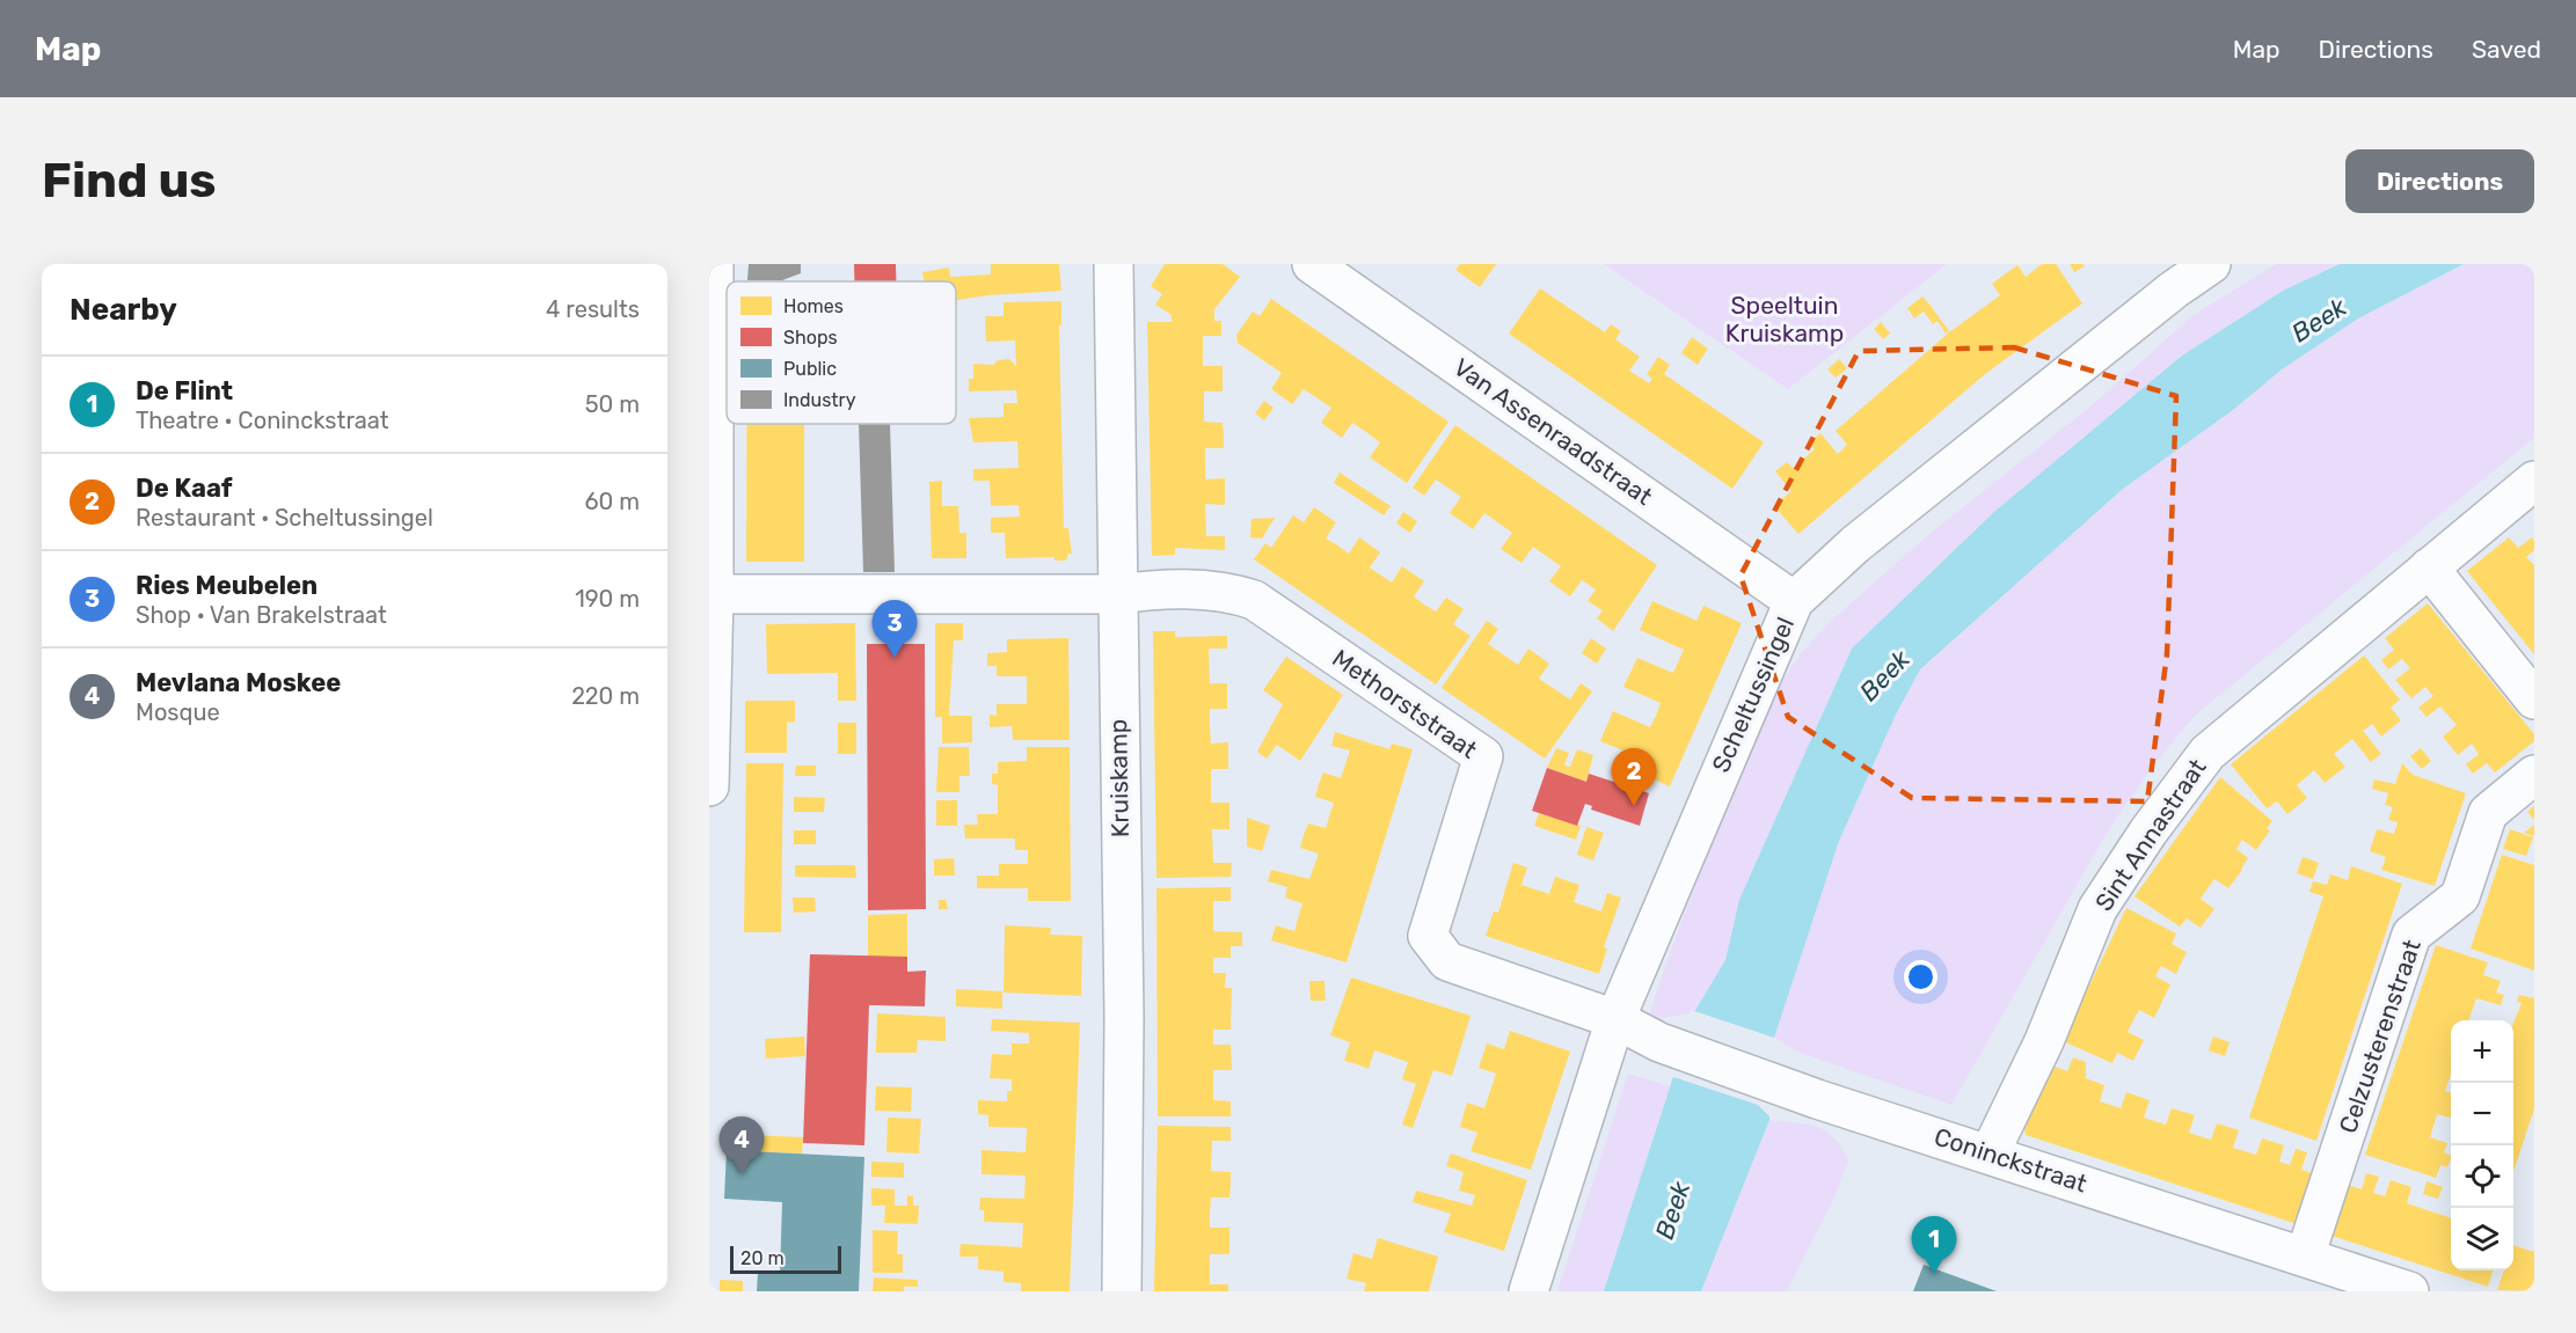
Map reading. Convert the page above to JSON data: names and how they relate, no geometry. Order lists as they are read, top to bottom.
{
  "streets": {
    "street": [
      "Van Assenraadstraat",
      "Scheltussingel",
      "Methorststraat",
      "Kruiskamp",
      "Sint Annastraat",
      "Celzusterenstraat",
      "Coninckstraat"
    ]
  },
  "crossings": [
    ["Van Assenraadstraat", "Scheltussingel"],
    ["Scheltussingel", "Methorststraat"],
    ["Scheltussingel", "Coninckstraat"],
    ["Methorststraat", "Kruiskamp"],
    ["Methorststraat", "Coninckstraat"],
    ["Sint Annastraat", "Coninckstraat"],
    ["Celzusterenstraat", "Coninckstraat"]
  ],
  "water": ["Beek"],
  "parks": ["Speeltuin Kruiskamp"],
  "legend": [
    "Homes",
    "Shops",
    "Public",
    "Industry"
  ],
  "scale_bar": "20 m",
  "page": {
    "header": "Map",
    "nav": ["Map", "Directions", "Saved"],
    "buttons": "Directions",
    "title": "Find us",
    "heading": ["Nearby", "4 results"],
    "list": [
      {
        "mark": "1",
        "name": "De Flint",
        "note": "Theatre · Coninckstraat",
        "value": "50 m"
      },
      {
        "mark": "2",
        "name": "De Kaaf",
        "note": "Restaurant · Scheltussingel",
        "value": "60 m"
      },
      {
        "mark": "3",
        "name": "Ries Meubelen",
        "note": "Shop · Van Brakelstraat",
        "value": "190 m"
      },
      {
        "mark": "4",
        "name": "Mevlana Moskee",
        "note": "Mosque",
        "value": "220 m"
      }
    ],
    "pins": [
      "3",
      "2",
      "4",
      "1"
    ],
    "map_buttons": ["+", "−"],
    "scale": "20 m"
  }
}
